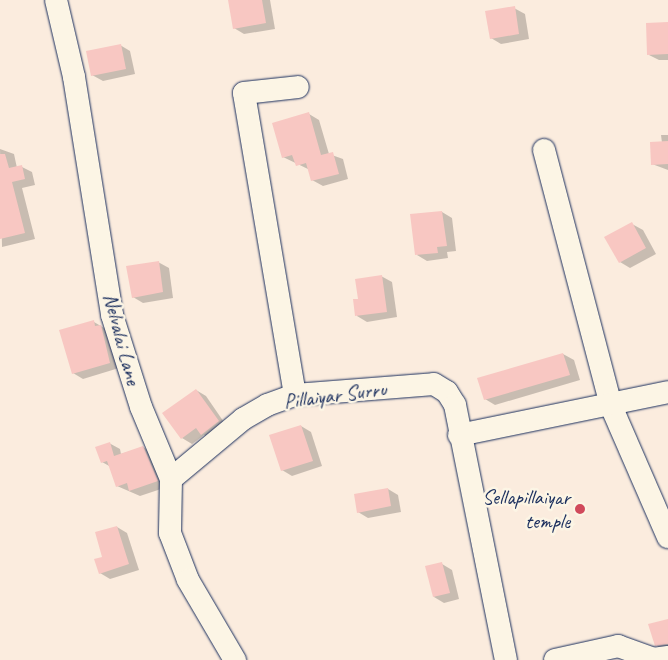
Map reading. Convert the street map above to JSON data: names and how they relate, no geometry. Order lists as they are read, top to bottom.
{
  "streets": {
    "street": ["Nelvalai Lane", "Pillaiyar Surru"]
  },
  "crossings": [
    ["Nelvalai Lane", "Pillaiyar Surru"]
  ],
  "places": ["Sellapillaiyar temple"]
}
